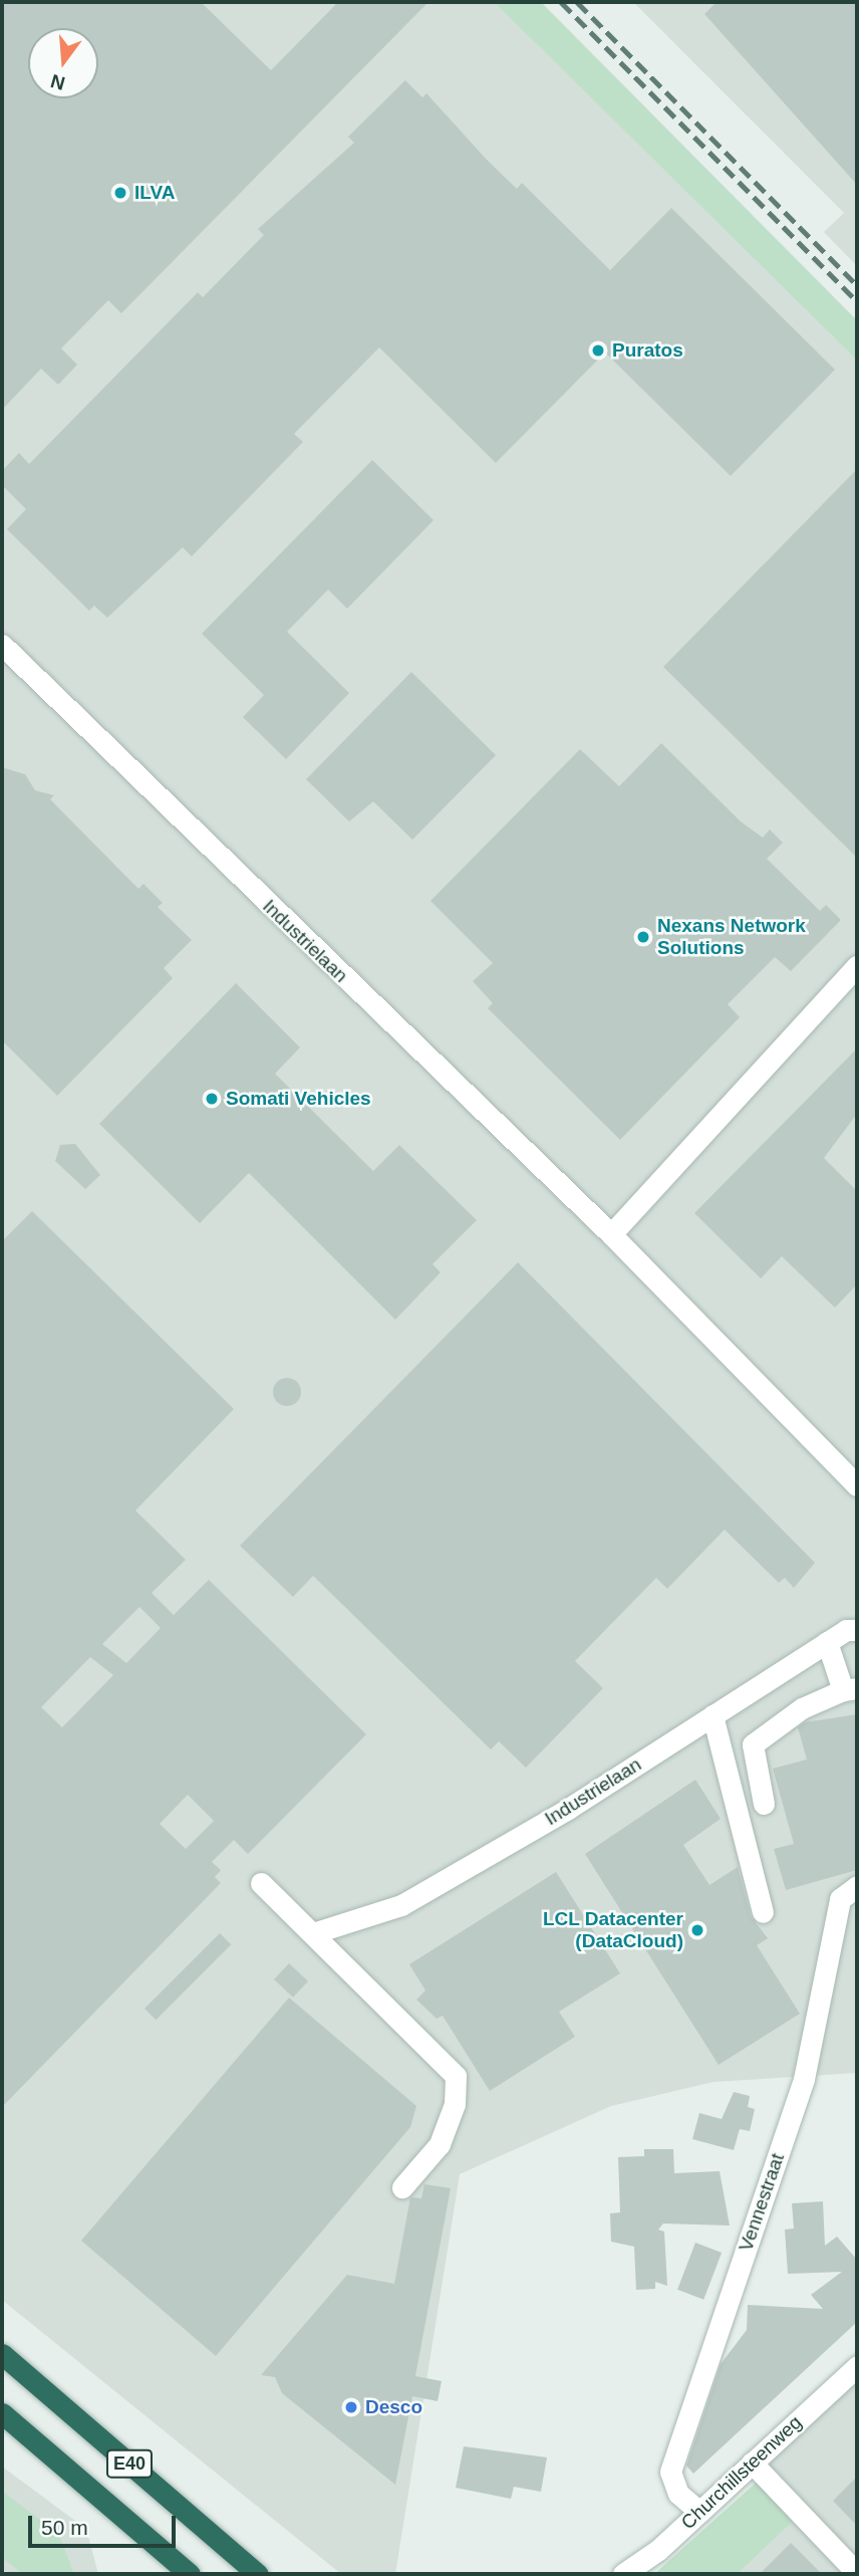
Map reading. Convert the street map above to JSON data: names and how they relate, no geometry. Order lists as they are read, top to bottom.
{
  "streets": {
    "highway": ["E40"],
    "street": ["Industrielaan", "Vennestraat", "Churchillsteenweg"]
  },
  "crossings": [
    ["Vennestraat", "Churchillsteenweg"]
  ],
  "places": [
    "ILVA",
    "Puratos",
    "Nexans Network Solutions",
    "Somati Vehicles",
    "LCL Datacenter (DataCloud)",
    "Desco"
  ],
  "scale_bar": "50 m",
  "north": "bottom"
}
